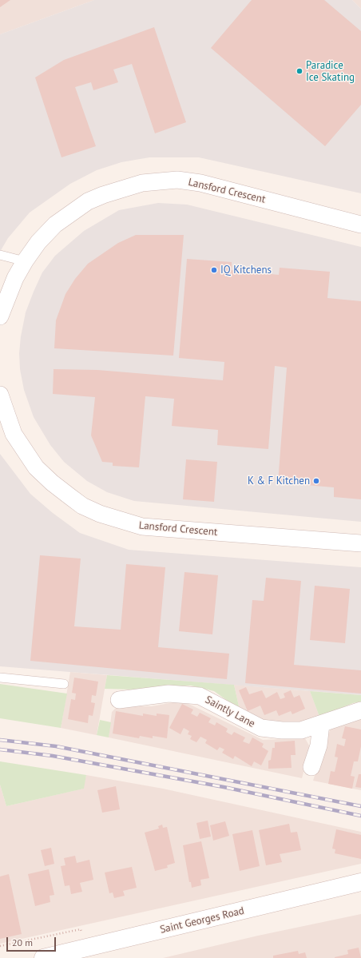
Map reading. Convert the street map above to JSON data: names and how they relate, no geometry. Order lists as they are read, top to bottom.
{
  "streets": {
    "main road": ["Saint Georges Road"],
    "street": ["Lansford Crescent", "Saintly Lane"]
  },
  "places": ["Paradice Ice Skating", "IQ Kitchens", "K & F Kitchen"],
  "scale_bar": "20 m"
}
